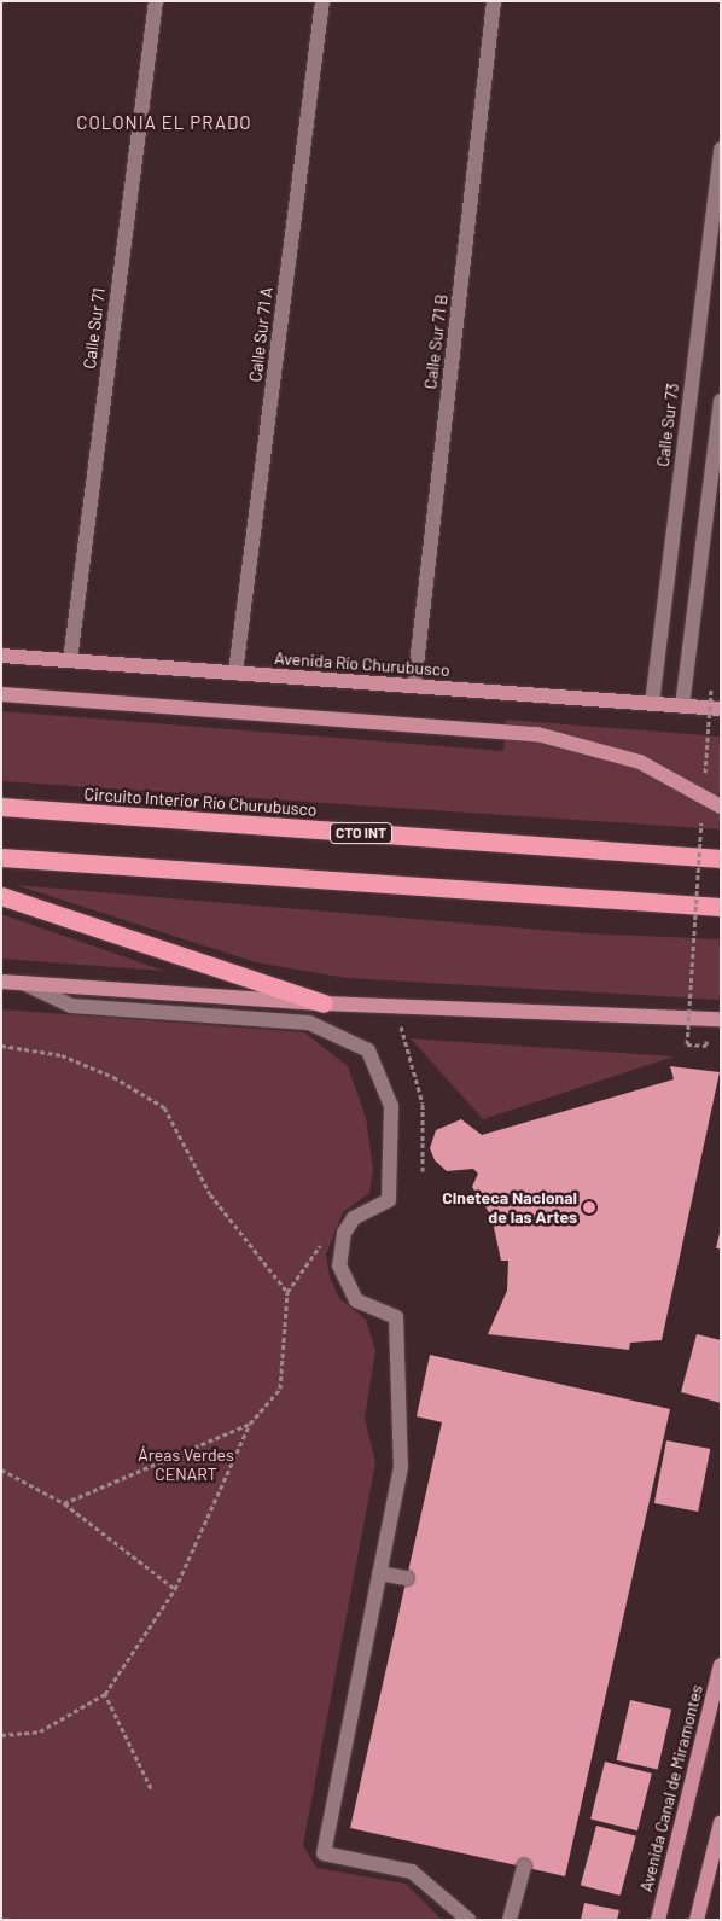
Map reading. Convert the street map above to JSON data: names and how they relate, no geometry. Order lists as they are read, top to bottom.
{
  "streets": {
    "highway": ["Circuito Interior Río Churubusco", "CTO INT"],
    "main road": ["Avenida Río Churubusco", "Avenida Canal de Miramontes"],
    "street": [
      "Calle Sur 71",
      "Calle Sur 71 A",
      "Calle Sur 71 B",
      "Calle Sur 73"
    ]
  },
  "crossings": [
    ["Calle Sur 71", "Avenida Río Churubusco"],
    ["Calle Sur 71 A", "Avenida Río Churubusco"],
    ["Calle Sur 71 B", "Avenida Río Churubusco"],
    ["Calle Sur 73", "Avenida Río Churubusco"]
  ],
  "districts": ["COLONIA EL PRADO"],
  "parks": ["Áreas Verdes CENART"],
  "places": ["Cineteca Nacional de las Artes"]
}
